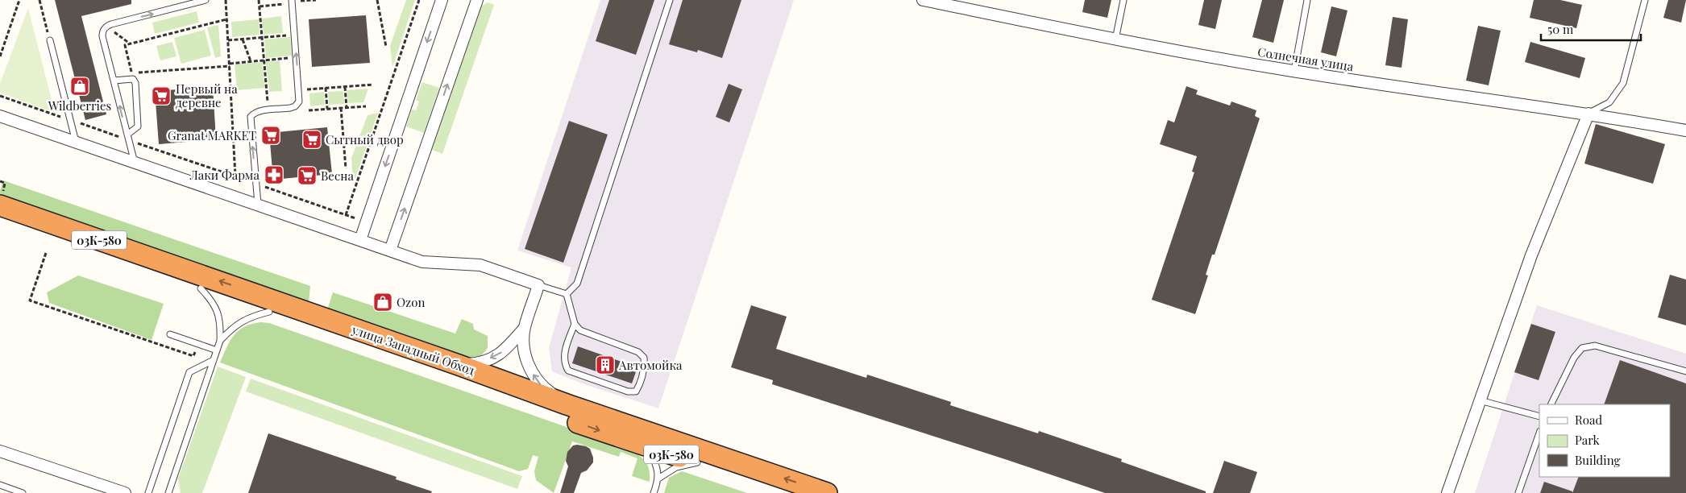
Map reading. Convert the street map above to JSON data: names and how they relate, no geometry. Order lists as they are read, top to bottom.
{
  "streets": {
    "highway": ["03К-580", "улица Западный Обход"],
    "street": ["Солнечная улица"]
  },
  "places": {
    "shop": ["Wildberries", "Ozon"],
    "supermarket": [
      "Первый на деревне",
      "Granat MARKET",
      "Сытный двор",
      "Весна"
    ],
    "pharmacy": ["Лаки Фарма"],
    "building": ["Автомойка"]
  },
  "legend": ["Road", "Park", "Building"],
  "scale_bar": "50 m"
}
